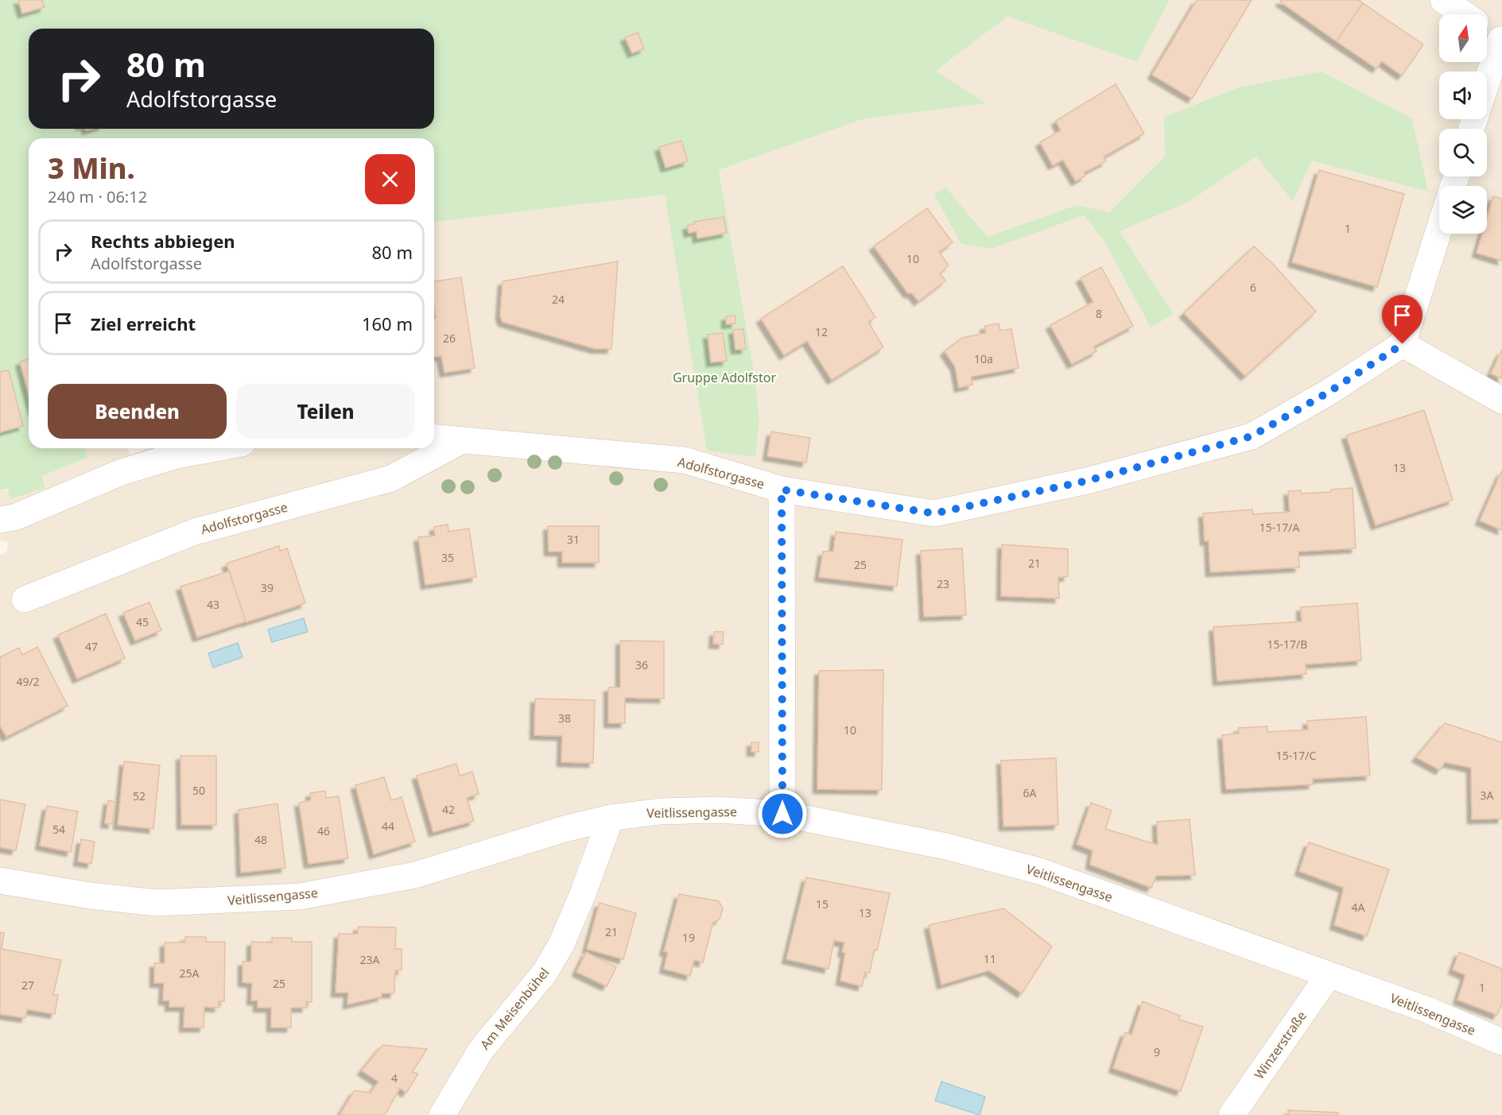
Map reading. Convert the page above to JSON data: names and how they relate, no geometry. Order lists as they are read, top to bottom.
{
  "streets": {
    "street": [
      "Adolfstorgasse",
      "Veitlissengasse",
      "Am Meisenbühel",
      "Winzerstraße"
    ]
  },
  "crossings": [
    ["Veitlissengasse", "Am Meisenbühel"],
    ["Veitlissengasse", "Winzerstraße"]
  ],
  "parks": ["Gruppe Adolfstor"],
  "house_numbers": [
    "1",
    "10",
    "6",
    "24",
    "8",
    "12",
    "26",
    "10a",
    "13",
    "15-17/A",
    "31",
    "35",
    "21",
    "25",
    "23",
    "39",
    "43",
    "45",
    "15-17/B",
    "47",
    "36",
    "49/2",
    "38",
    "10",
    "15-17/C",
    "50",
    "6A",
    "3A",
    "52",
    "42",
    "44",
    "54",
    "46",
    "48",
    "15",
    "4A",
    "13",
    "21",
    "19",
    "11",
    "23A",
    "25A",
    "25",
    "27",
    "1",
    "9",
    "4"
  ],
  "north": "top",
  "page": {
    "turn": ["80 m", "Adolfstorgasse"],
    "heading": ["3 Min.", "240 m · 06:12"],
    "list": [
      {
        "name": "Rechts abbiegen",
        "note": "Adolfstorgasse",
        "value": "80 m"
      },
      {
        "name": "Ziel erreicht",
        "value": "160 m"
      }
    ],
    "buttons": ["Beenden", "Teilen"]
  }
}
